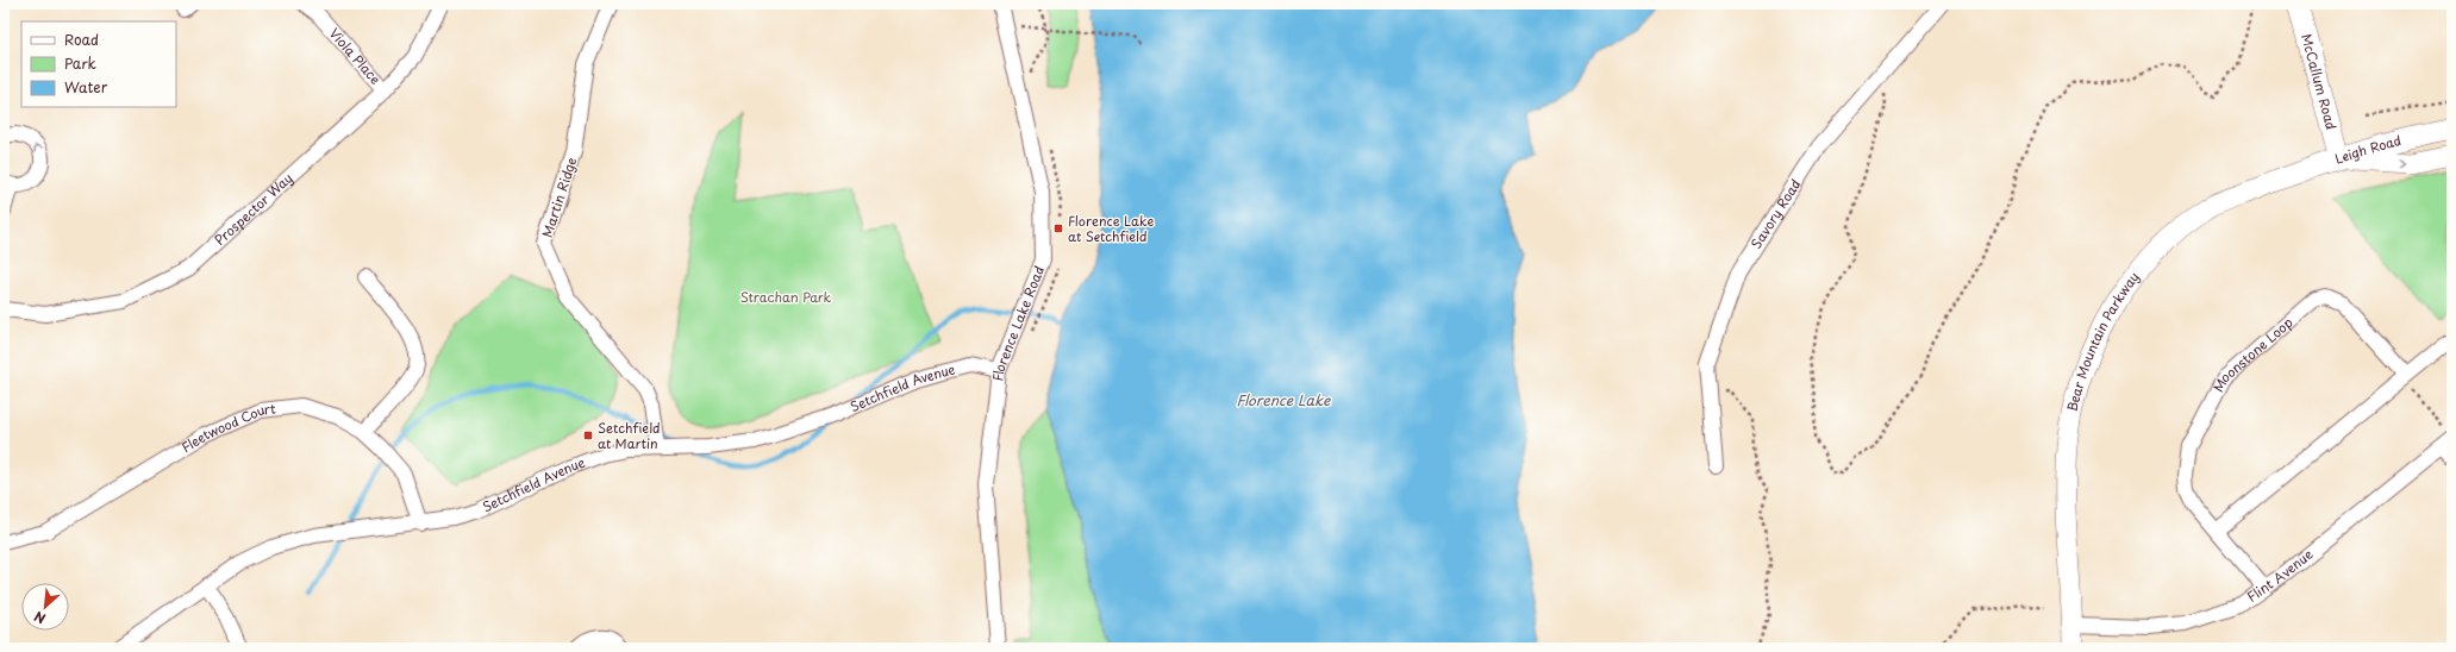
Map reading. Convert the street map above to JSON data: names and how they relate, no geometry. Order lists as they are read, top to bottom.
{
  "streets": {
    "street": [
      "Viola Place",
      "McCallum Road",
      "Leigh Road",
      "Martin Ridge",
      "Prospector Way",
      "Savory Road",
      "Florence Lake Road",
      "Bear Mountain Parkway",
      "Moonstone Loop",
      "Setchfield Avenue",
      "Fleetwood Court",
      "Flint Avenue"
    ]
  },
  "crossings": [
    ["Viola Place", "Prospector Way"],
    ["McCallum Road", "Leigh Road"],
    ["McCallum Road", "Bear Mountain Parkway"],
    ["Leigh Road", "Bear Mountain Parkway"],
    ["Martin Ridge", "Setchfield Avenue"],
    ["Florence Lake Road", "Setchfield Avenue"],
    ["Bear Mountain Parkway", "Flint Avenue"],
    ["Moonstone Loop", "Flint Avenue"],
    ["Setchfield Avenue", "Fleetwood Court"]
  ],
  "water": ["Florence Lake"],
  "parks": ["Strachan Park"],
  "places": {
    "transit": ["Florence Lake at Setchfield", "Setchfield at Martin"]
  },
  "legend": ["Road", "Park", "Water"],
  "north": "bottom left"
}
